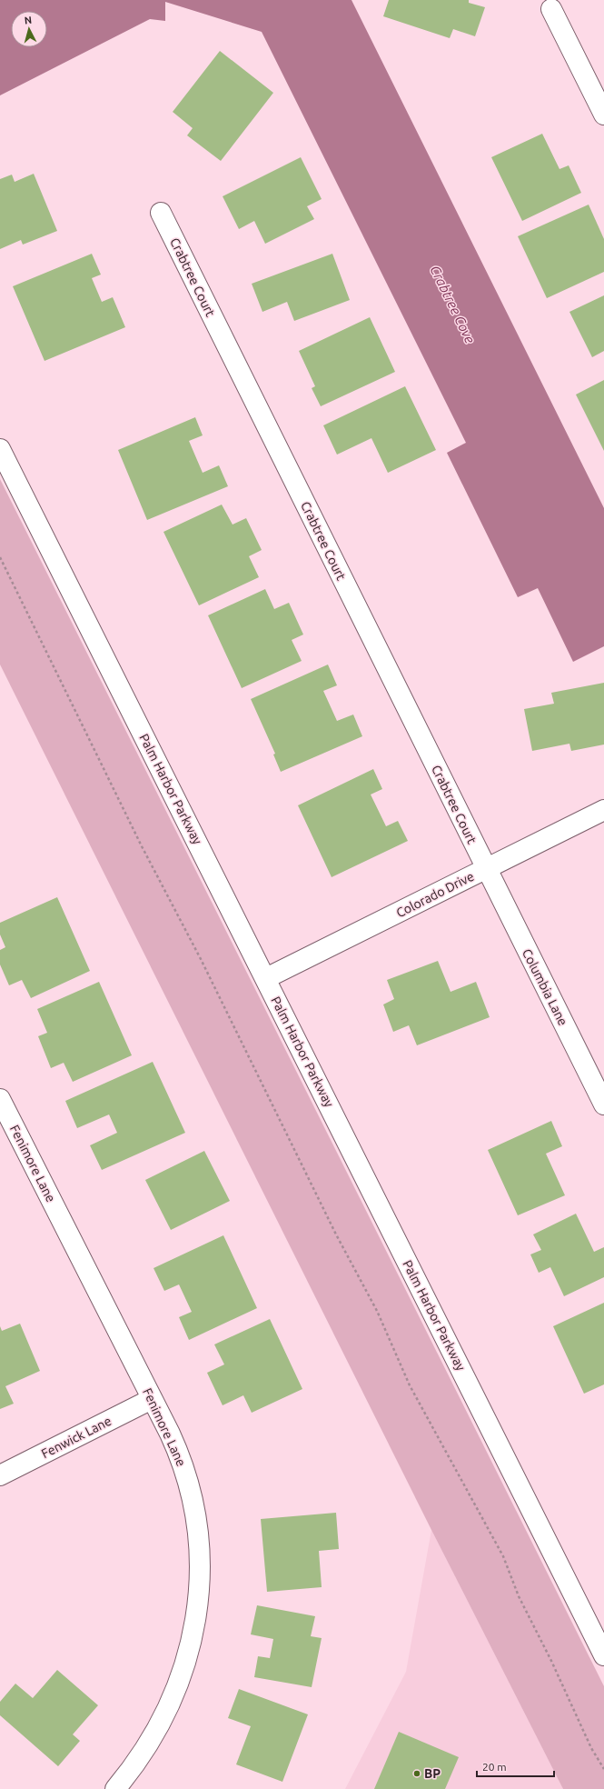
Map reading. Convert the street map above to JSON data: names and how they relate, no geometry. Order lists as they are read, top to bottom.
{
  "streets": {
    "street": [
      "Crabtree Court",
      "Palm Harbor Parkway",
      "Colorado Drive",
      "Columbia Lane",
      "Fenimore Lane",
      "Fenwick Lane"
    ]
  },
  "crossings": [
    ["Crabtree Court", "Colorado Drive"],
    ["Crabtree Court", "Columbia Lane"],
    ["Palm Harbor Parkway", "Colorado Drive"],
    ["Colorado Drive", "Columbia Lane"],
    ["Fenimore Lane", "Fenwick Lane"]
  ],
  "water": ["Crabtree Cove"],
  "places": ["BP"],
  "scale_bar": "20 m",
  "north": "top"
}
